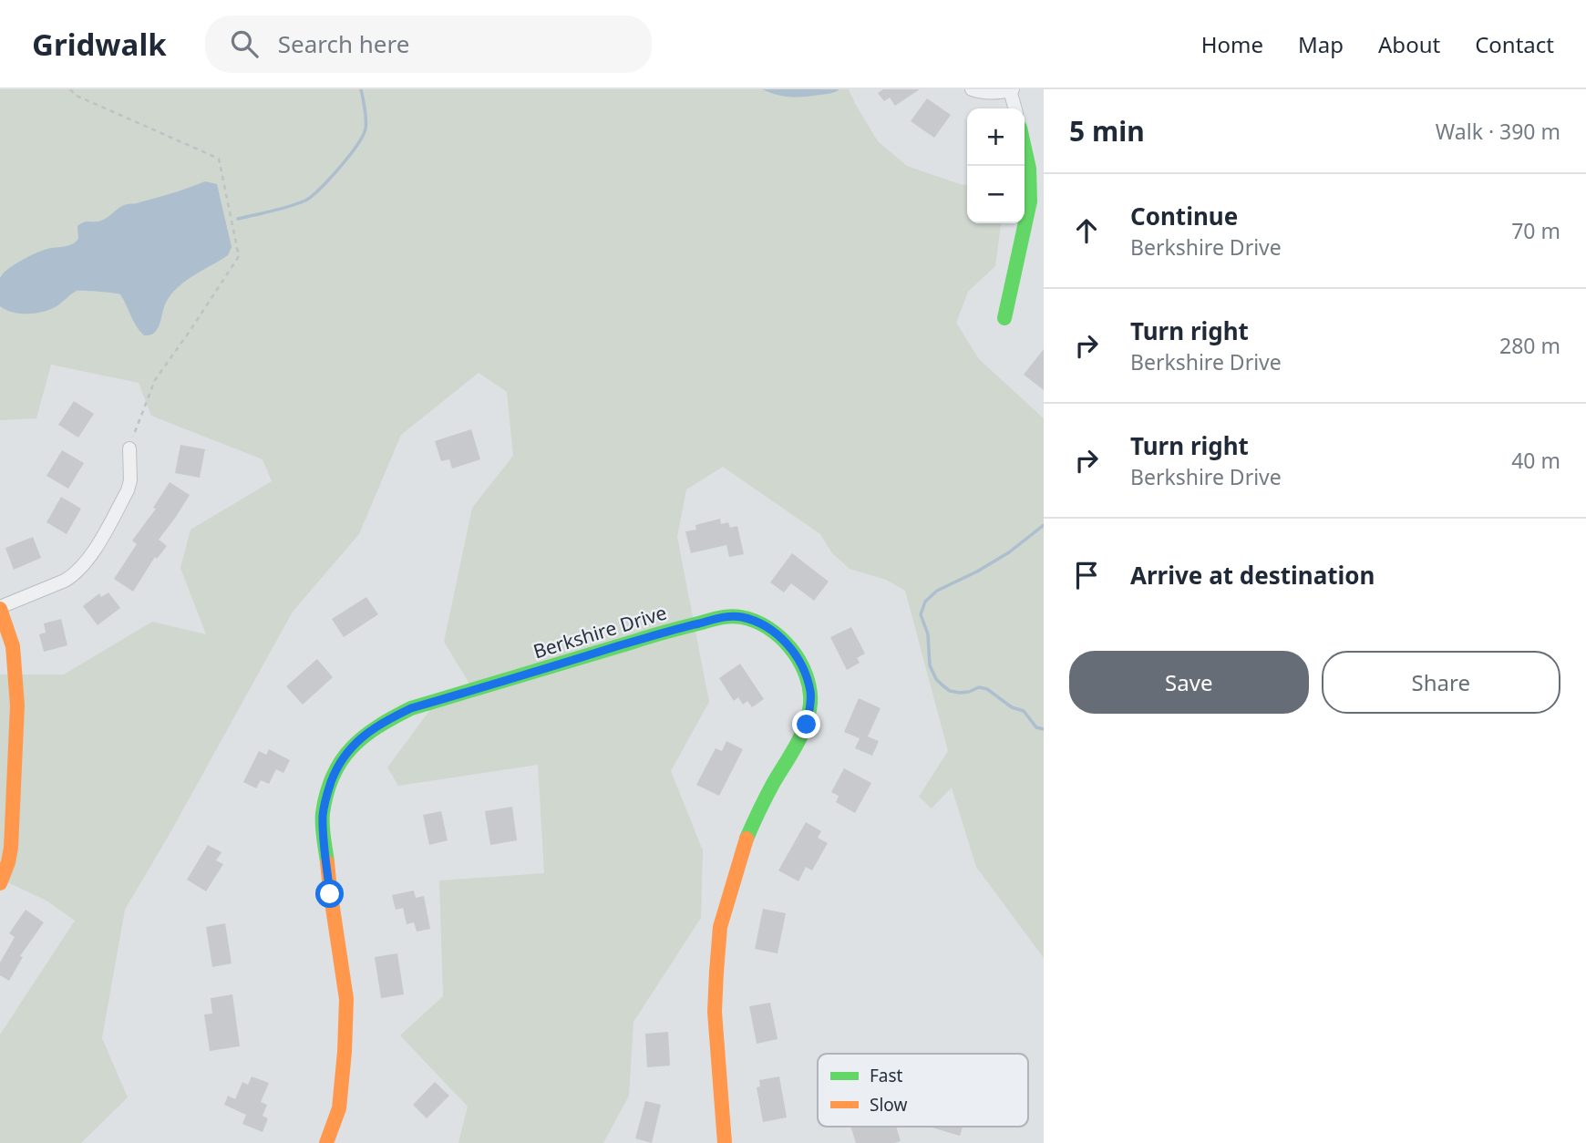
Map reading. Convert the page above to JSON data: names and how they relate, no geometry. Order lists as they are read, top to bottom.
{
  "streets": {
    "street": ["Berkshire Drive"]
  },
  "legend": ["Fast", "Slow"],
  "page": {
    "header": "Gridwalk",
    "search": "Search here",
    "nav": [
      "Home",
      "Map",
      "About",
      "Contact"
    ],
    "heading": ["5 min", "Walk · 390 m"],
    "map_buttons": ["+", "−"],
    "list": [
      ["Continue", "Berkshire Drive", "70 m"],
      ["Turn right", "Berkshire Drive", "280 m"],
      ["Turn right", "Berkshire Drive", "40 m"],
      "Arrive at destination"
    ],
    "buttons": ["Save", "Share"]
  }
}
